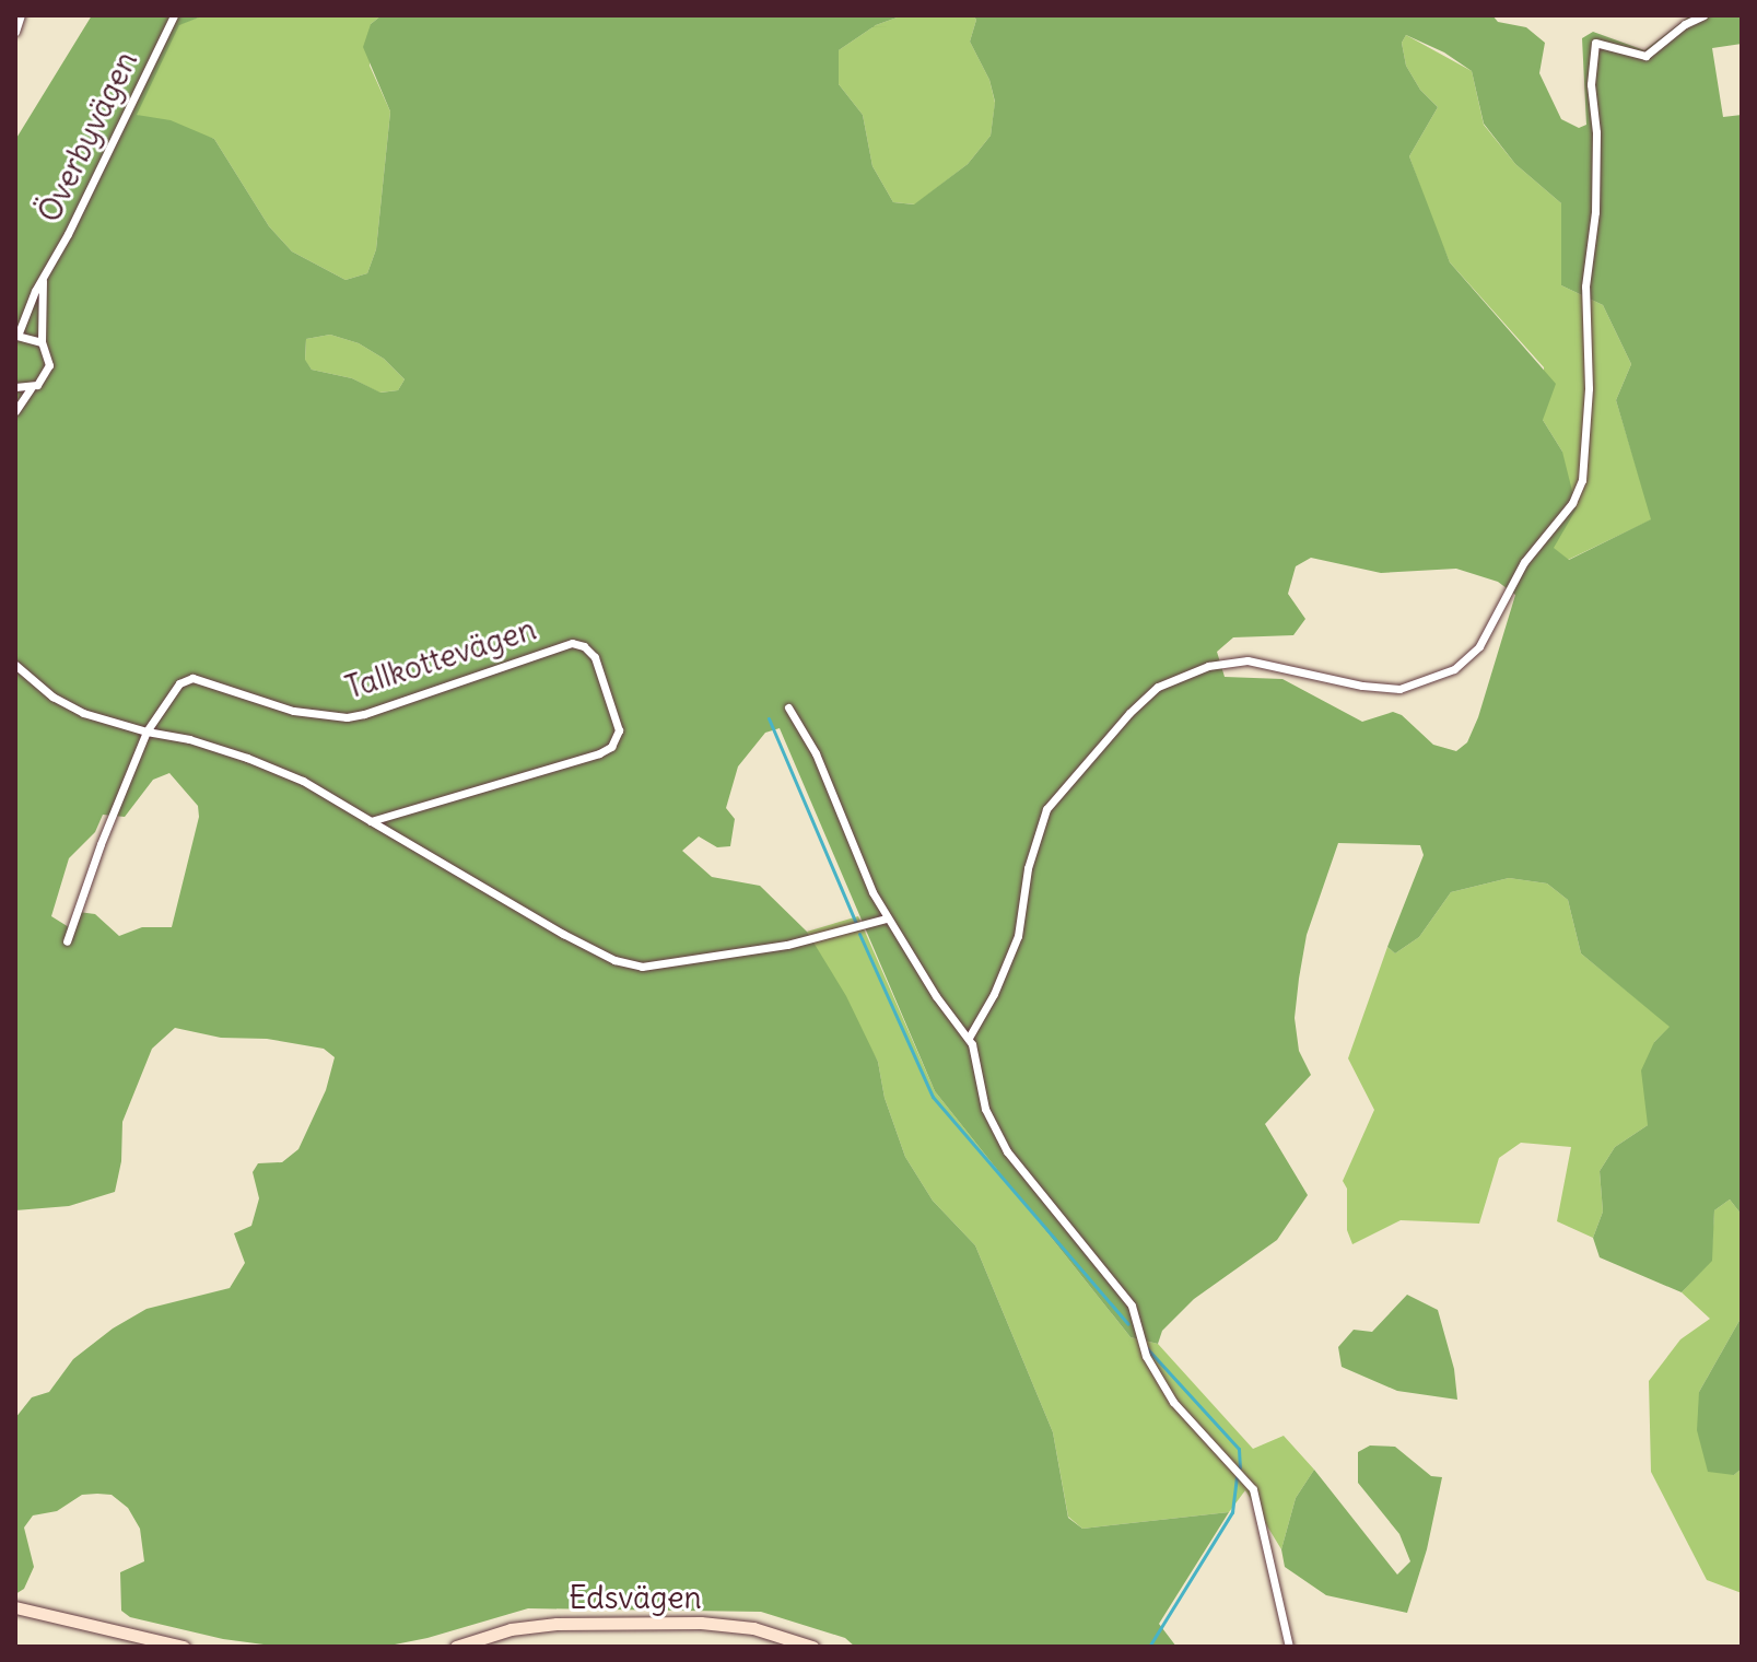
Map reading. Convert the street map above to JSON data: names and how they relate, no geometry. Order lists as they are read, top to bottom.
{
  "streets": {
    "street": ["Överbyvägen", "Tallkottevägen", "Edsvägen"]
  }
}
